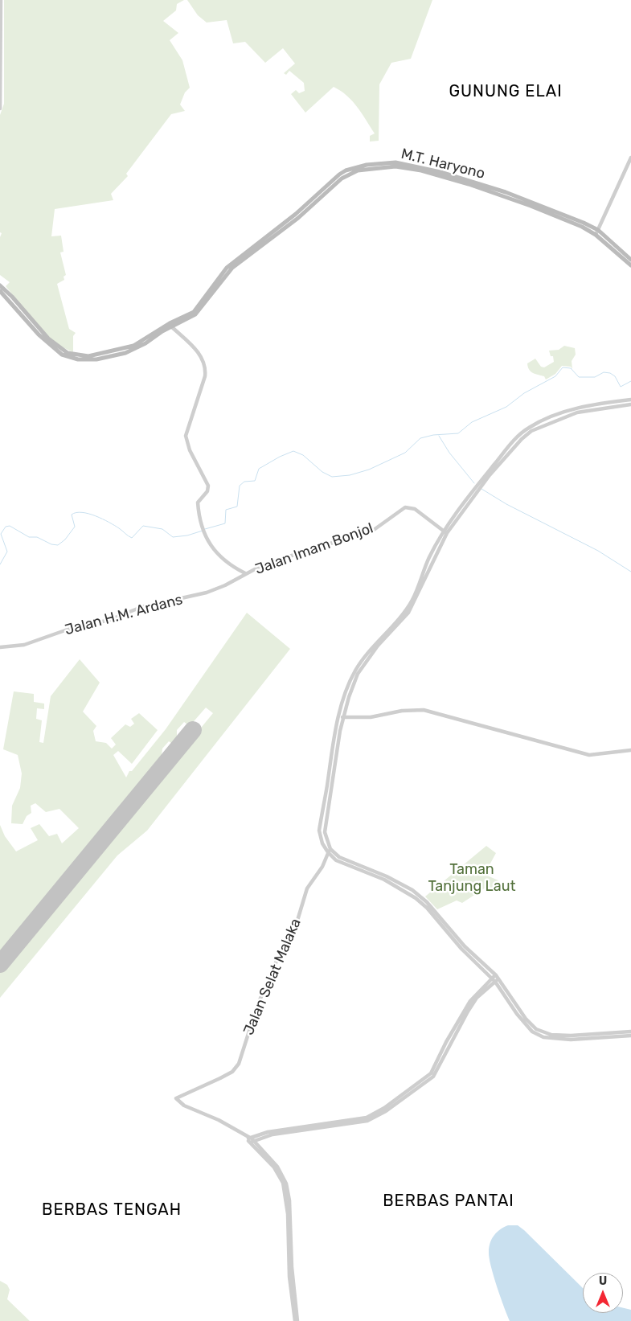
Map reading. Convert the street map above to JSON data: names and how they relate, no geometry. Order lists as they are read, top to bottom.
{
  "streets": {
    "main road": ["M.T. Haryono"],
    "street": ["Jalan Imam Bonjol", "Jalan H.M. Ardans", "Jalan Selat Malaka"]
  },
  "crossings": [
    ["M.T. Haryono", "Jalan Imam Bonjol"],
    ["Jalan Imam Bonjol", "Jalan H.M. Ardans"]
  ],
  "districts": ["GUNUNG ELAI", "BERBAS PANTAI", "BERBAS TENGAH"],
  "parks": ["Taman Tanjung Laut"],
  "north": "top"
}
